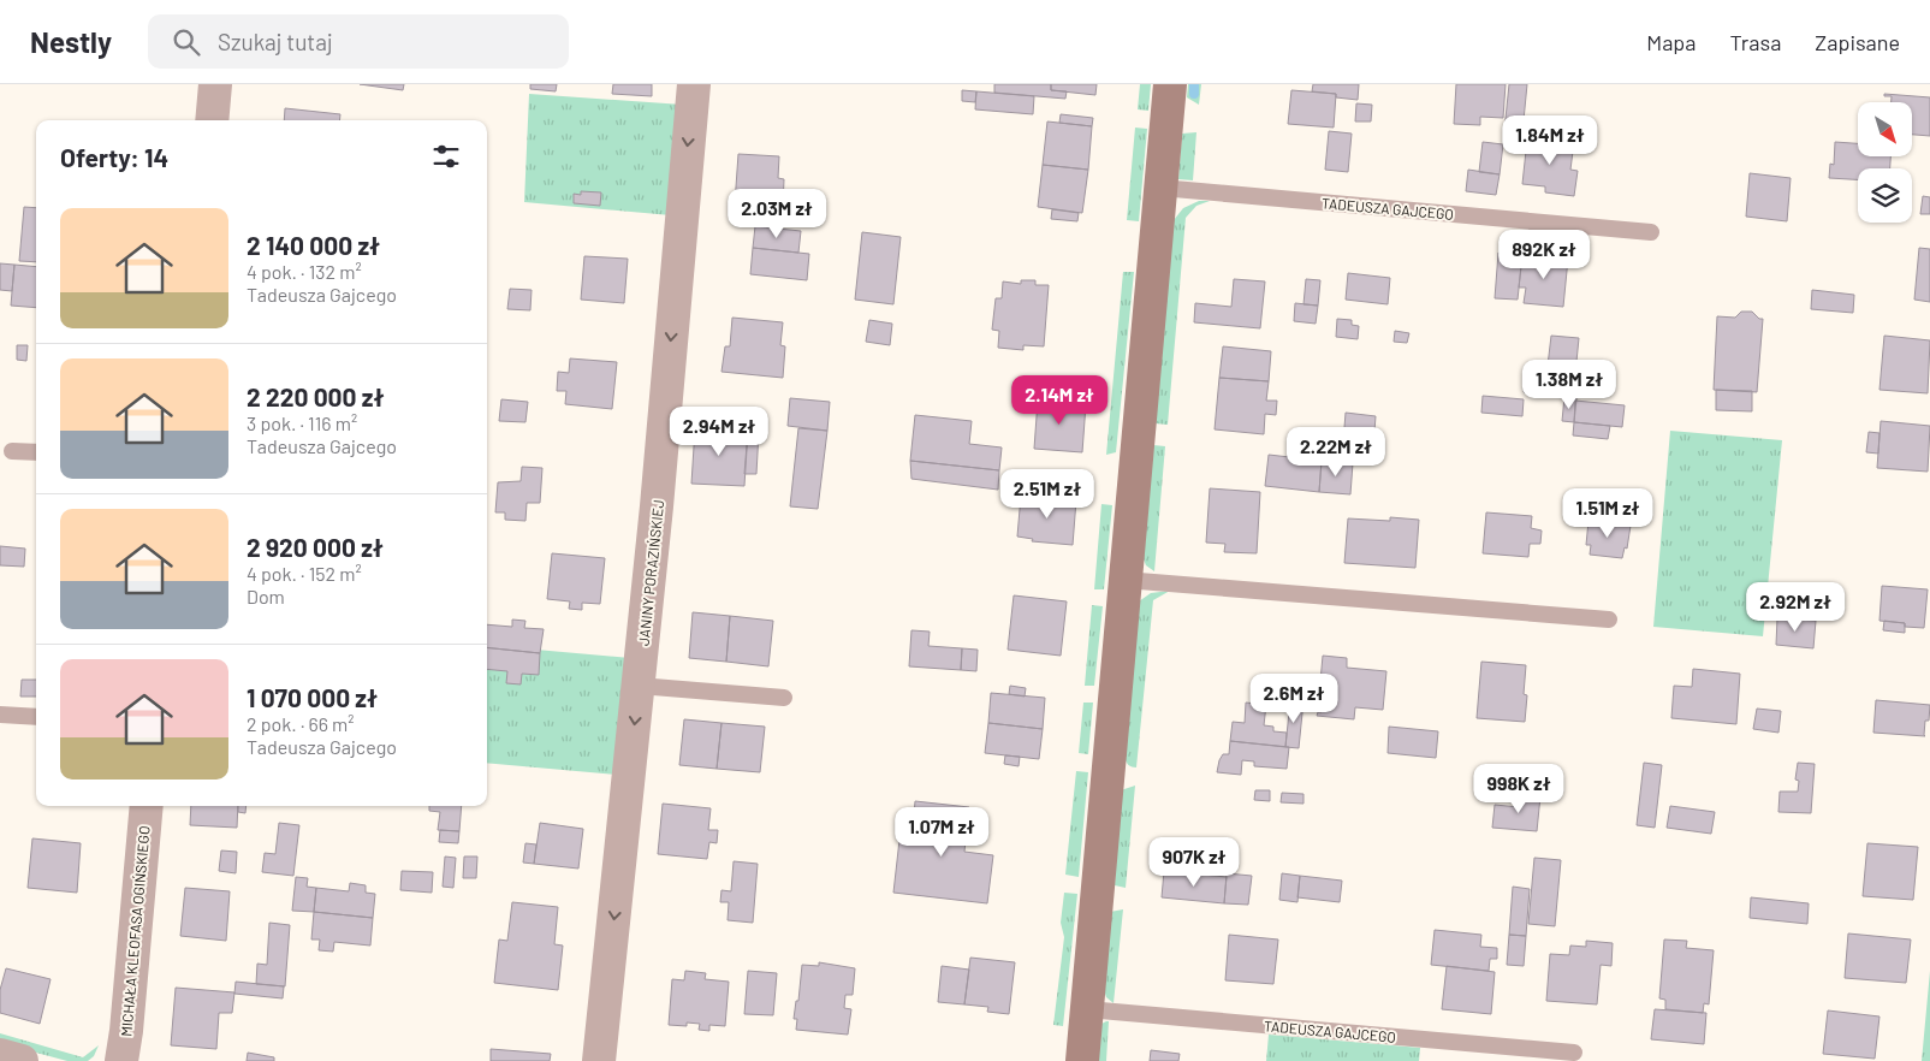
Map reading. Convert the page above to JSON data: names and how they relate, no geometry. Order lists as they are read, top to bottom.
{
  "streets": {
    "street": ["JANINY PORAZIŃSKIEJ", "MICHAŁA KLEOFASA OGIŃSKIEGO"],
    "lane": ["TADEUSZA GAJCEGO"]
  },
  "one_way": ["JANINY PORAZIŃSKIEJ"],
  "north": "bottom right",
  "page": {
    "header": "Nestly",
    "search": "Szukaj tutaj",
    "nav": ["Mapa", "Trasa", "Zapisane"],
    "price": [
      "1.84M zł",
      "2.03M zł",
      "892K zł",
      "1.38M zł",
      "2.14M zł",
      "2.94M zł",
      "2.22M zł",
      "2.51M zł",
      "1.51M zł",
      "2.92M zł",
      "2.6M zł",
      "998K zł",
      "1.07M zł",
      "907K zł"
    ],
    "heading": "Oferty: 14",
    "list": [
      {
        "name": "2 140 000 zł",
        "note": "4 pok. · 132 m² · Tadeusza Gajcego"
      },
      {
        "name": "2 220 000 zł",
        "note": "3 pok. · 116 m² · Tadeusza Gajcego"
      },
      {
        "name": "2 920 000 zł",
        "note": "4 pok. · 152 m² · Dom"
      },
      {
        "name": "1 070 000 zł",
        "note": "2 pok. · 66 m² · Tadeusza Gajcego"
      }
    ]
  }
}
